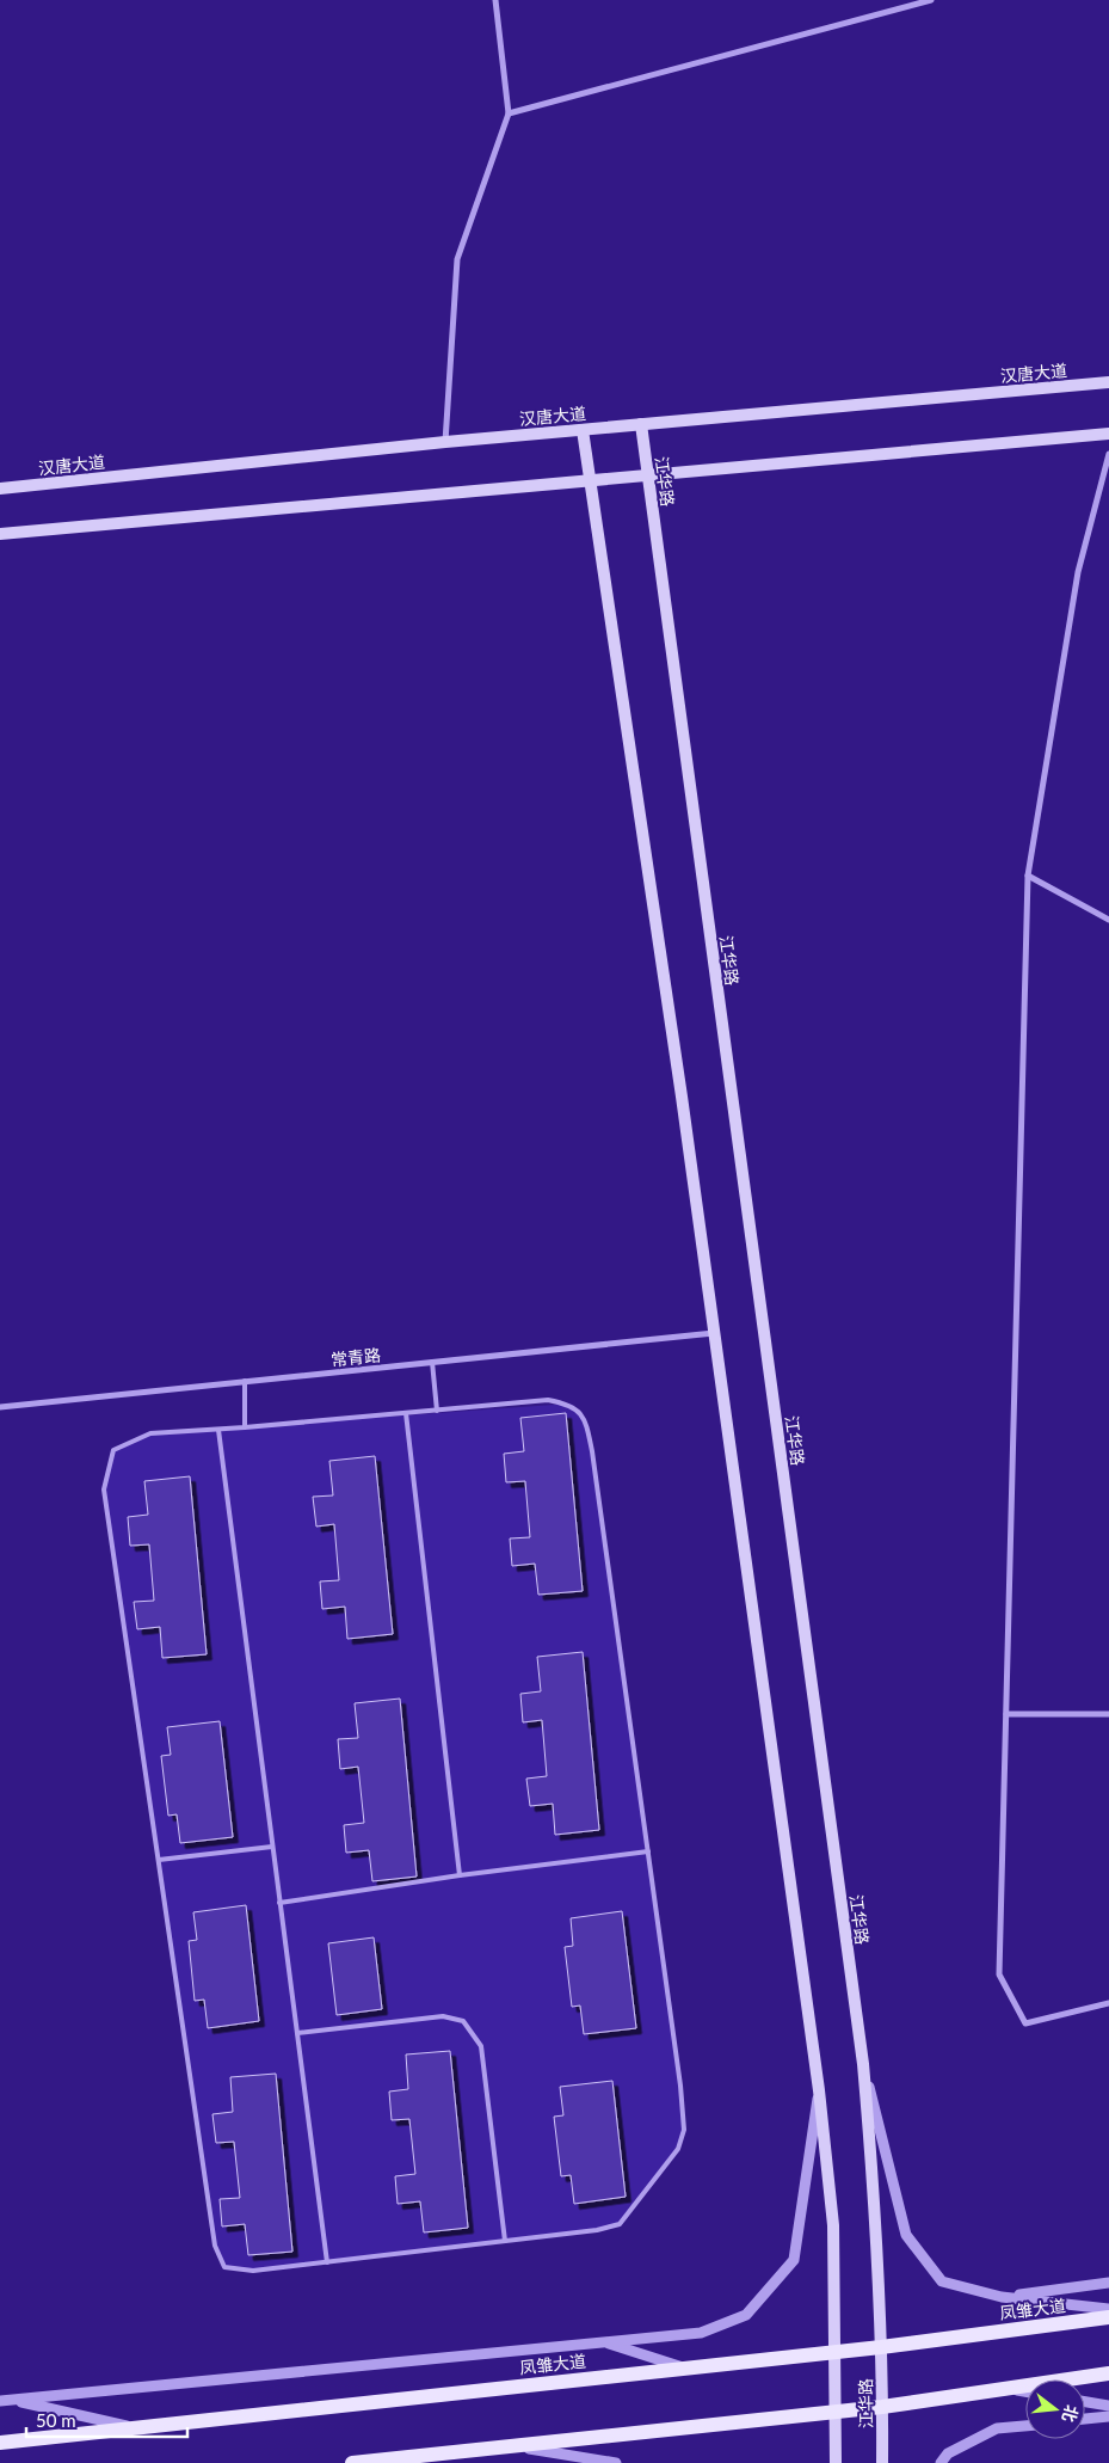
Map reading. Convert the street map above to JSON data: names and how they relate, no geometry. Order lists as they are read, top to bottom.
{
  "streets": {
    "main road": ["汉唐大道", "江华路", "凤雏大道"],
    "street": ["常青路"]
  },
  "crossings": [
    ["汉唐大道", "江华路"],
    ["江华路", "常青路"],
    ["江华路", "凤雏大道"]
  ],
  "scale_bar": "50 m",
  "north": "right"
}
